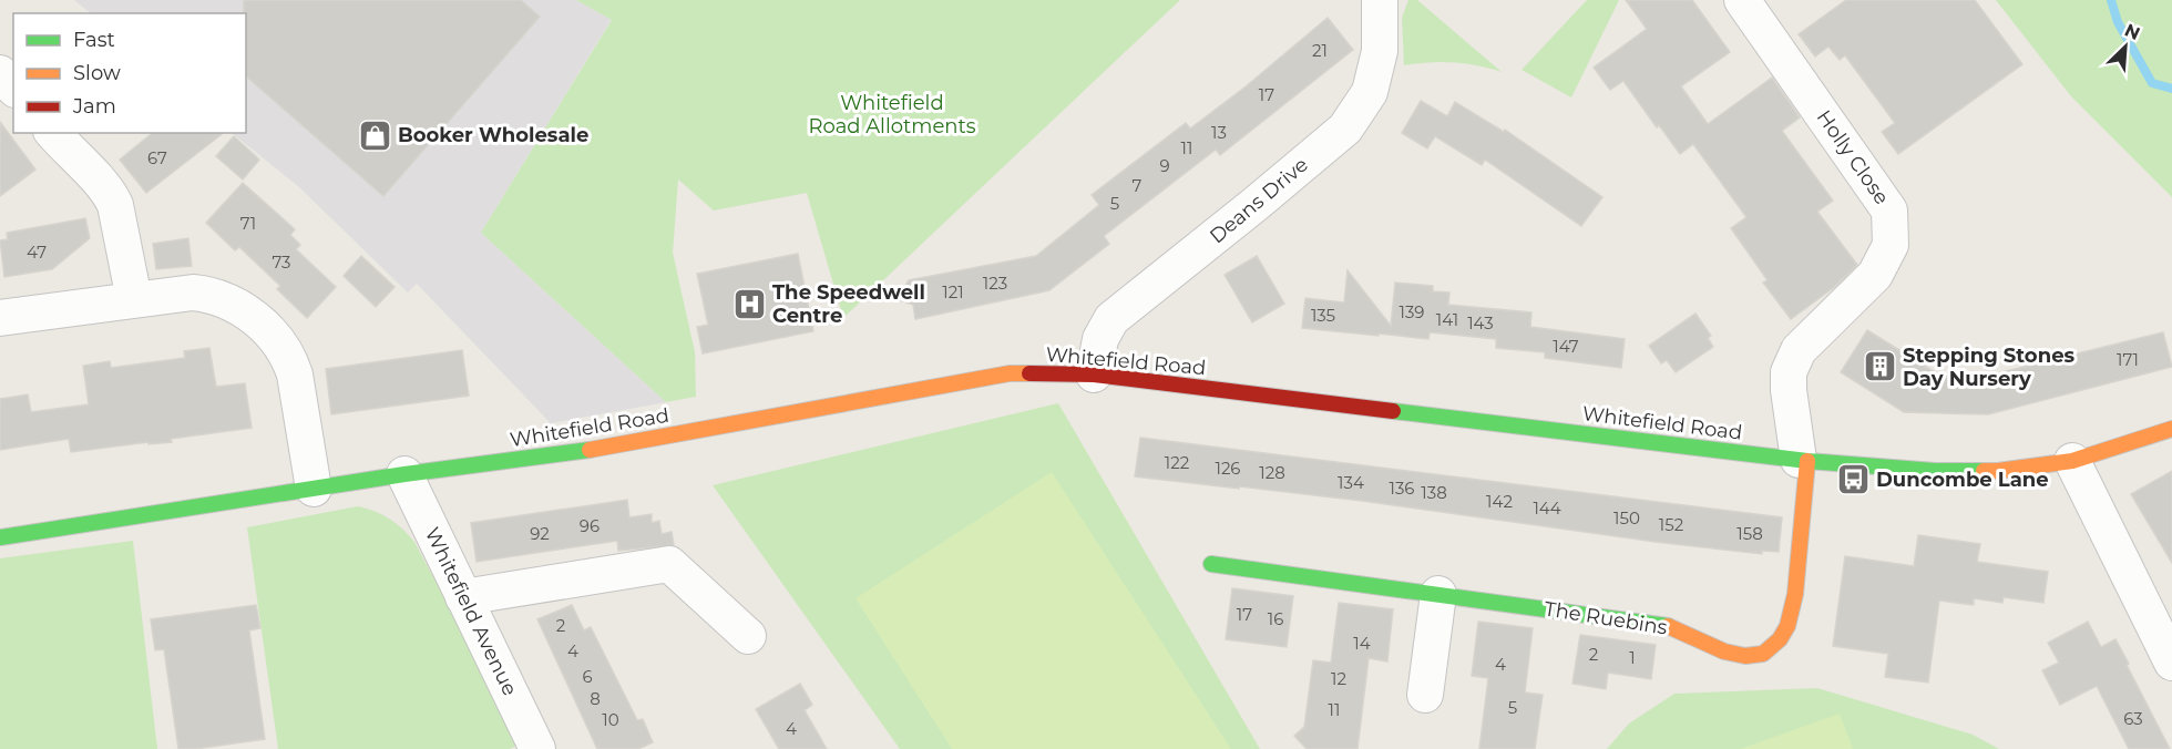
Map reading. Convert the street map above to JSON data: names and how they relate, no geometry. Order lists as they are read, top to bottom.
{
  "streets": {
    "main road": ["Whitefield Road", "The Ruebins"],
    "street": ["Holly Close", "Deans Drive", "Whitefield Avenue"]
  },
  "crossings": [
    ["Holly Close", "Whitefield Road"],
    ["Holly Close", "The Ruebins"],
    ["Deans Drive", "Whitefield Road"],
    ["Whitefield Road", "Whitefield Avenue"],
    ["Whitefield Road", "The Ruebins"]
  ],
  "parks": ["Whitefield Road Allotments"],
  "places": {
    "shop": ["Booker Wholesale"],
    "hospital": ["The Speedwell Centre"],
    "building": ["Stepping Stones Day Nursery"],
    "bus stop": ["Duncombe Lane"]
  },
  "house_numbers": [
    "21",
    "17",
    "13",
    "11",
    "67",
    "9",
    "7",
    "5",
    "71",
    "47",
    "73",
    "123",
    "121",
    "139",
    "135",
    "141",
    "143",
    "147",
    "171",
    "122",
    "126",
    "128",
    "134",
    "136",
    "138",
    "142",
    "144",
    "150",
    "152",
    "96",
    "92",
    "158",
    "17",
    "16",
    "2",
    "14",
    "4",
    "2",
    "1",
    "4",
    "6",
    "12",
    "8",
    "5",
    "11",
    "63",
    "10",
    "4"
  ],
  "legend": ["Fast", "Slow", "Jam"],
  "north": "top right"
}
